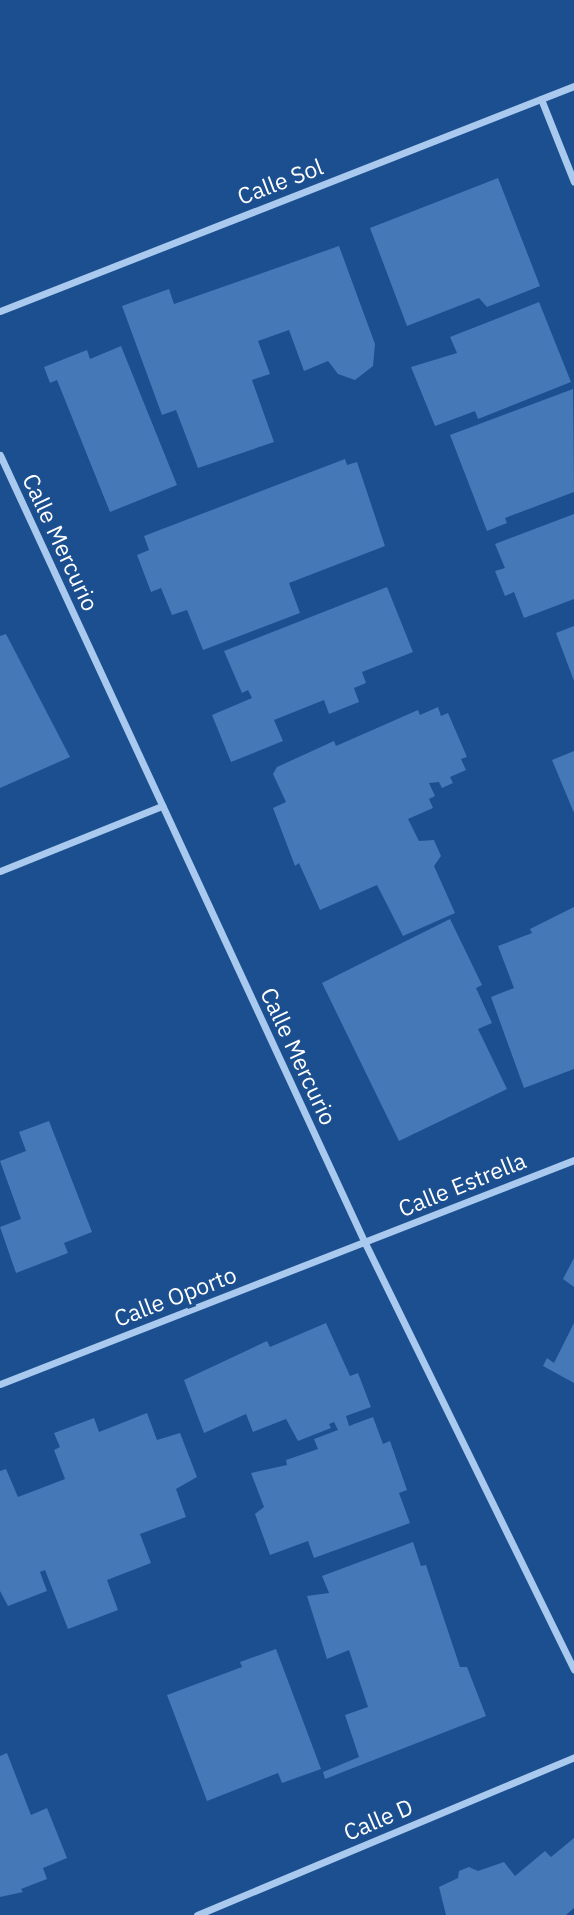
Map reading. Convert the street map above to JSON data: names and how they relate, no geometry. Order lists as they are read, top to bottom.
{
  "streets": {
    "street": [
      "Calle Sol",
      "Calle Mercurio",
      "Calle Estrella",
      "Calle Oporto",
      "Calle D"
    ]
  },
  "crossings": [
    ["Calle Mercurio", "Calle Estrella"],
    ["Calle Mercurio", "Calle Oporto"],
    ["Calle Estrella", "Calle Oporto"]
  ]
}
